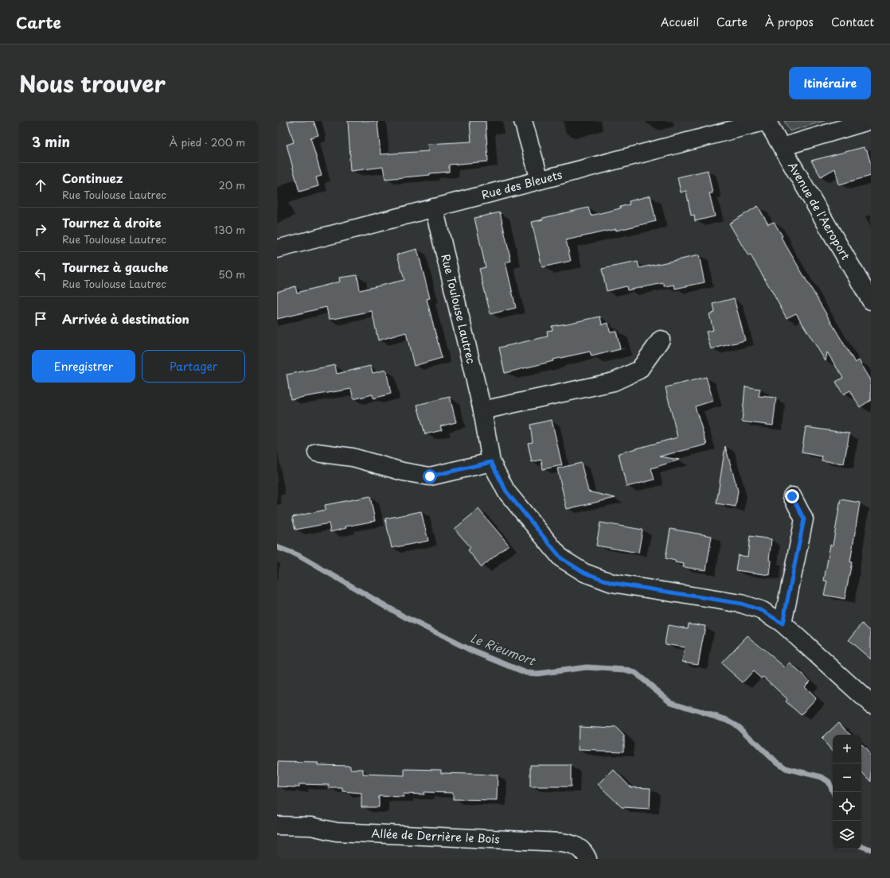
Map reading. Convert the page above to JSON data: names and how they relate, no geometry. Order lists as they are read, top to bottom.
{
  "streets": {
    "street": [
      "Rue des Bleuets",
      "Avenue de l'Aeroport",
      "Rue Toulouse Lautrec",
      "Allée de Derrière le Bois"
    ]
  },
  "crossings": [
    ["Rue des Bleuets", "Avenue de l'Aeroport"],
    ["Rue des Bleuets", "Rue Toulouse Lautrec"]
  ],
  "water": ["Le Rieumort"],
  "page": {
    "header": "Carte",
    "nav": [
      "Accueil",
      "Carte",
      "À propos",
      "Contact"
    ],
    "title": "Nous trouver",
    "buttons": [
      "Itinéraire",
      ["Enregistrer", "Partager"]
    ],
    "heading": ["3 min", "À pied · 200 m"],
    "list": [
      ["Continuez", "Rue Toulouse Lautrec", "20 m"],
      ["Tournez à droite", "Rue Toulouse Lautrec", "130 m"],
      ["Tournez à gauche", "Rue Toulouse Lautrec", "50 m"],
      "Arrivée à destination"
    ],
    "map_buttons": ["+", "−"]
  }
}
